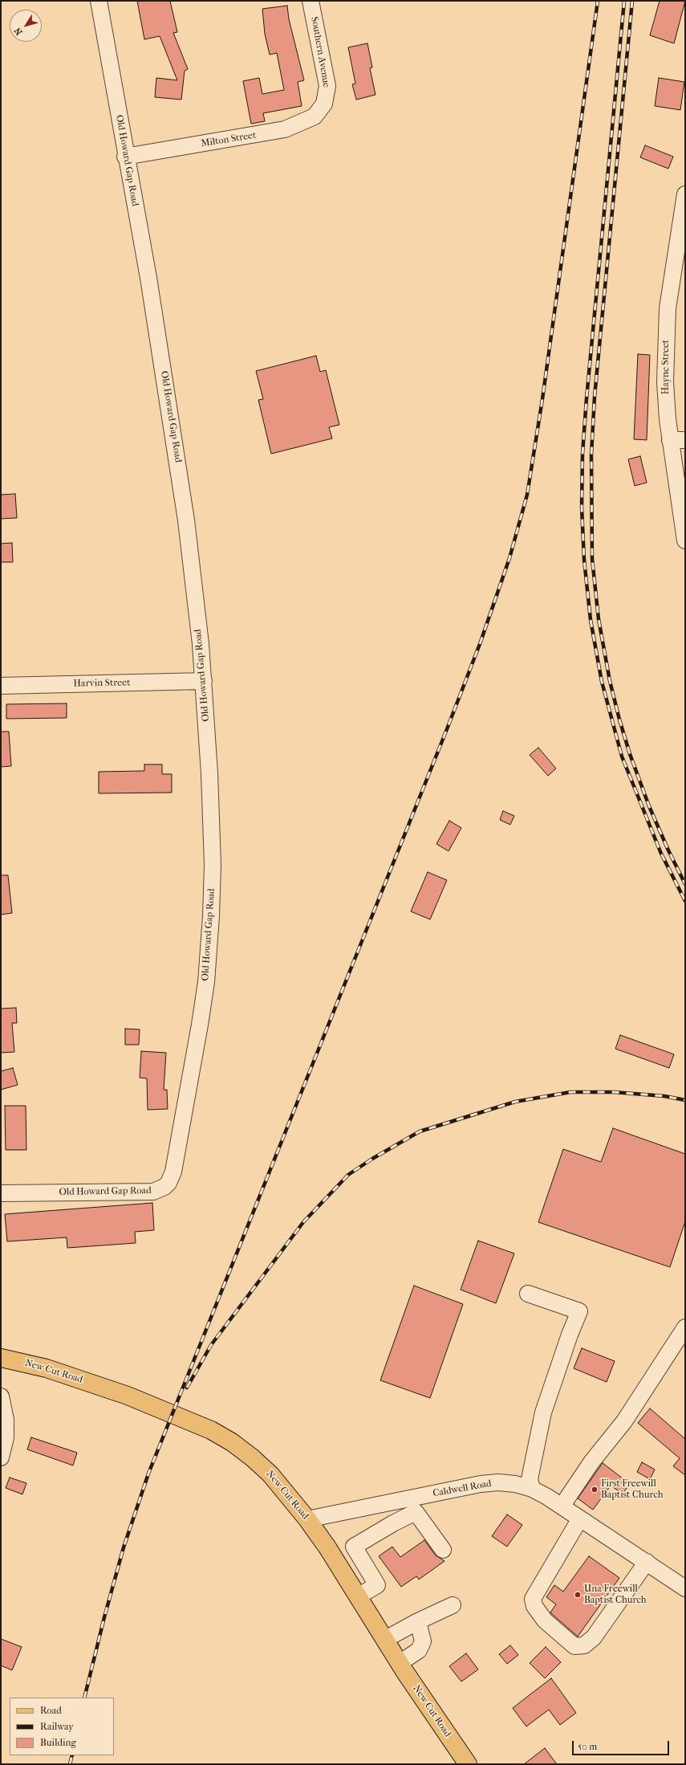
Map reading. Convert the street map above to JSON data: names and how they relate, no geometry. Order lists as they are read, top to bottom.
{
  "streets": {
    "main road": ["New Cut Road"],
    "street": [
      "Southern Avenue",
      "Milton Street",
      "Old Howard Gap Road",
      "Hayne Street",
      "Harvin Street",
      "Caldwell Road"
    ]
  },
  "crossings": [
    ["Southern Avenue", "Milton Street"],
    ["Milton Street", "Old Howard Gap Road"],
    ["Old Howard Gap Road", "Harvin Street"],
    ["New Cut Road", "Caldwell Road"]
  ],
  "places": ["First Freewill Baptist Church", "Una Freewill Baptist Church"],
  "legend": ["Road", "Railway", "Building"],
  "scale_bar": "50 m",
  "north": "bottom left"
}
